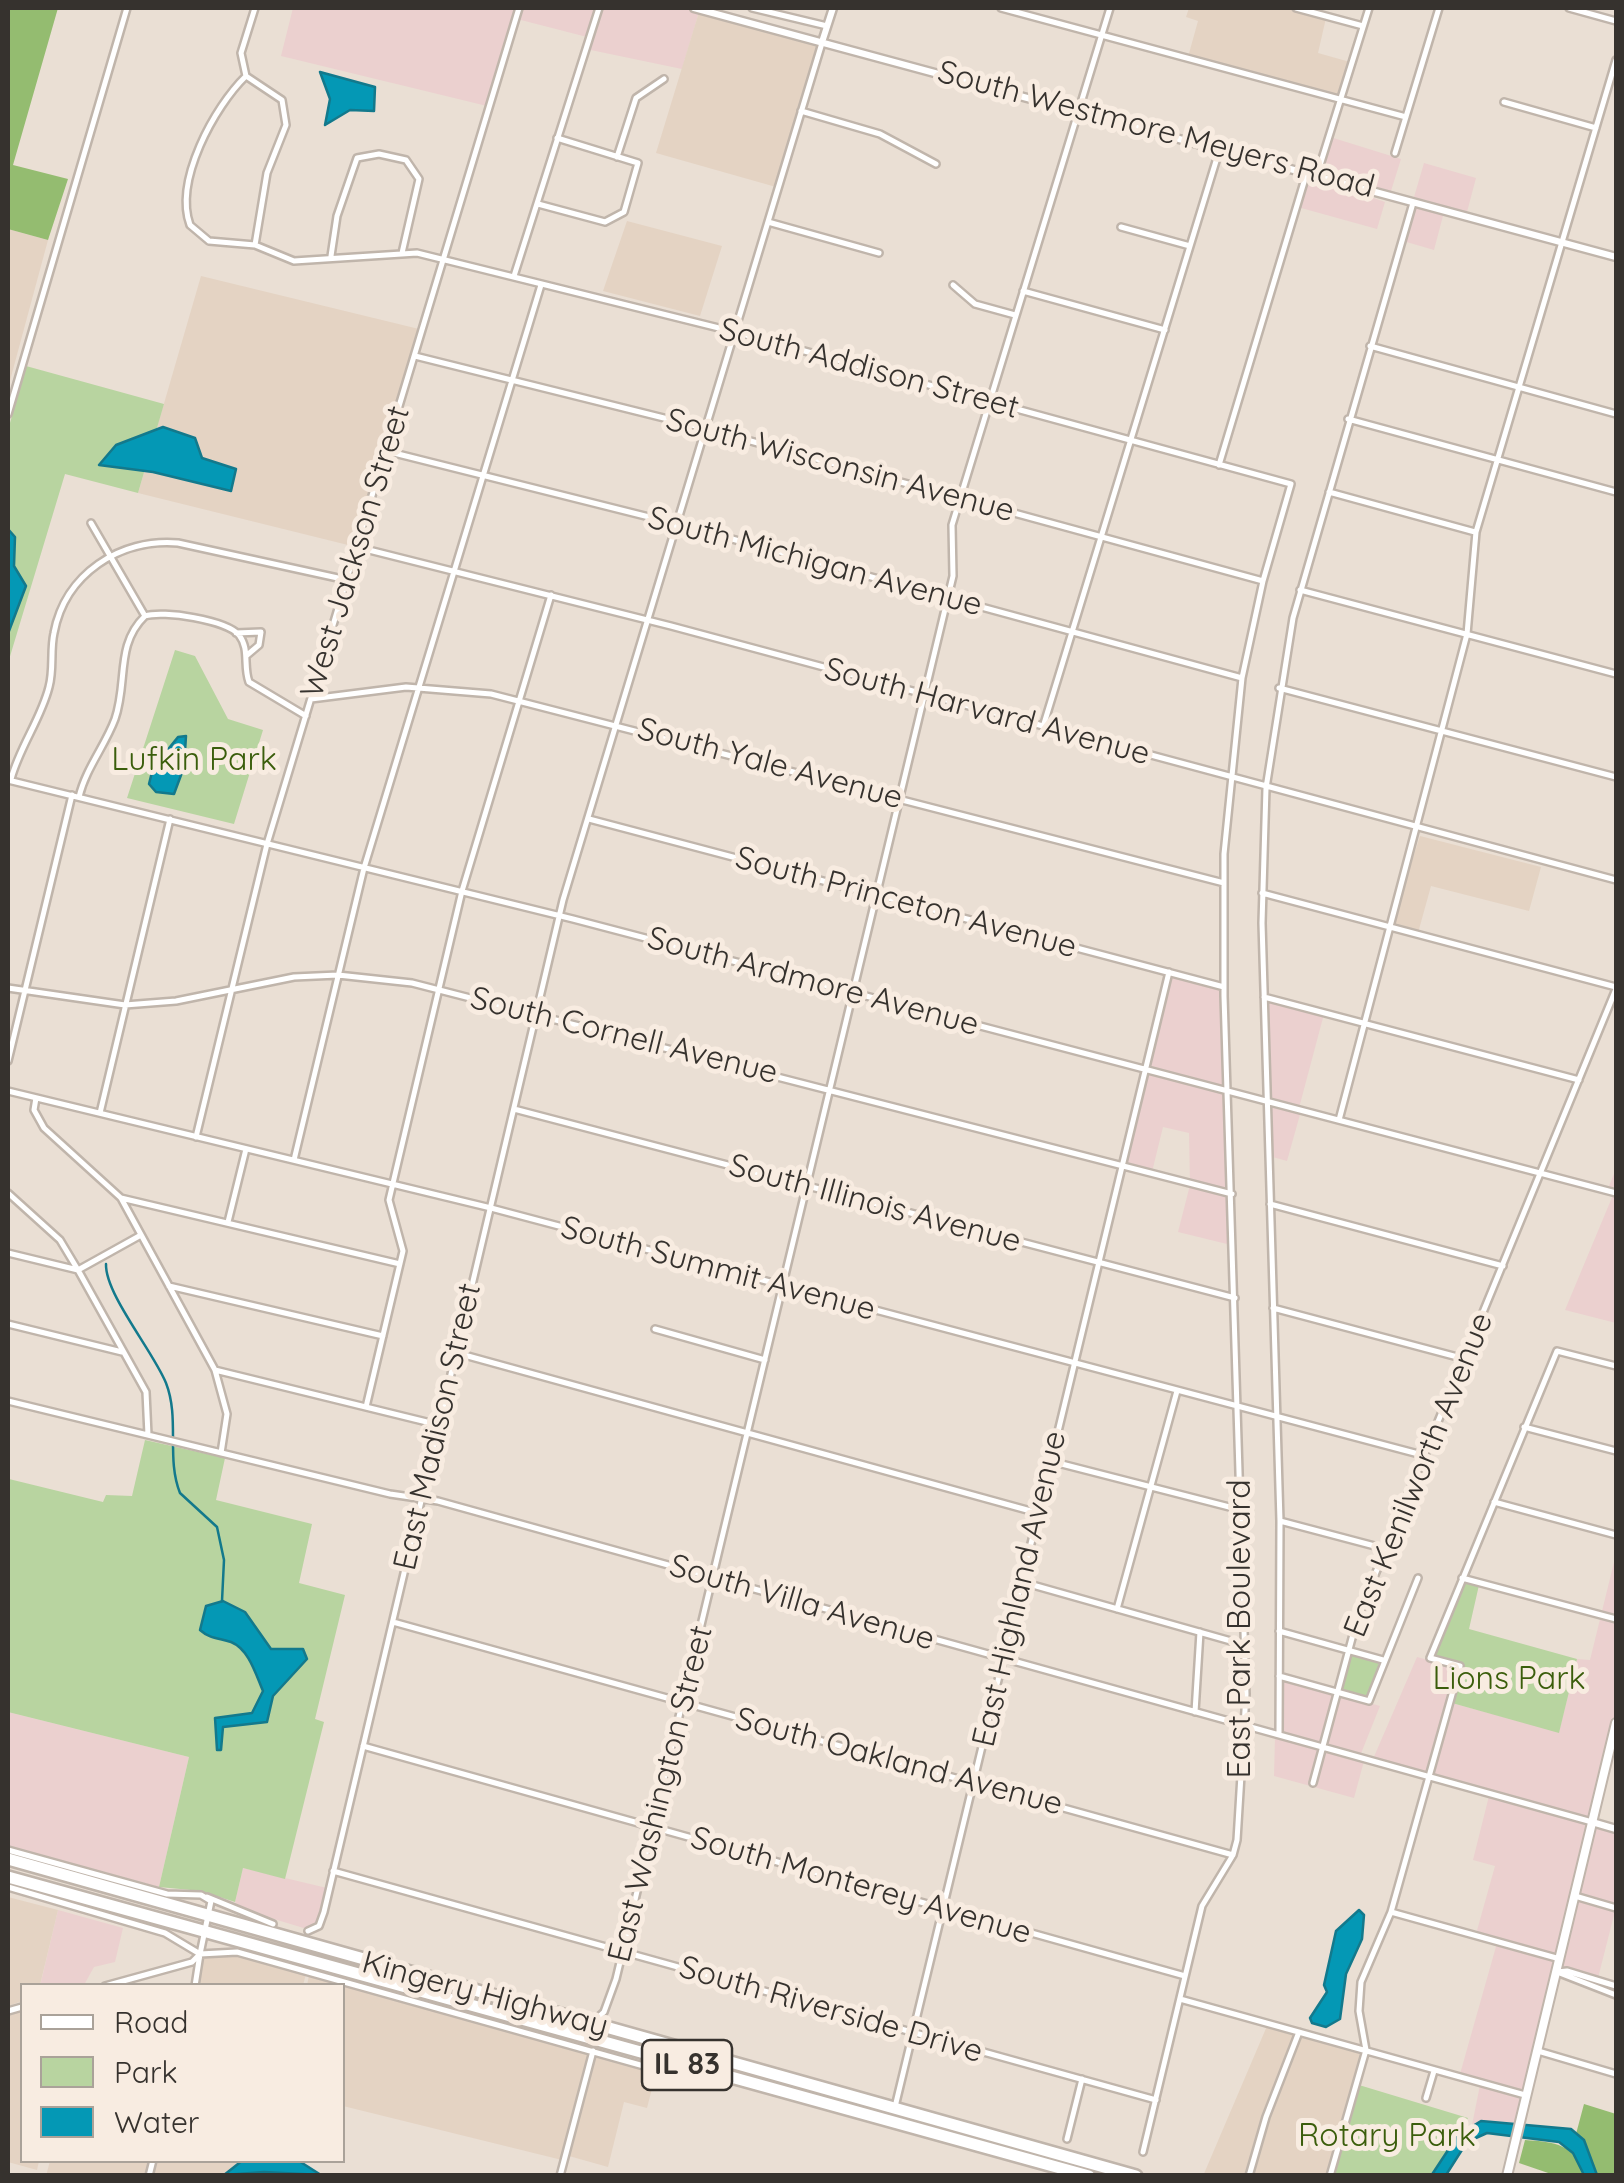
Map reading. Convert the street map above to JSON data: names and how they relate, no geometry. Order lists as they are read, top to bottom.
{
  "streets": {
    "highway": ["Kingery Highway", "IL 83"],
    "street": [
      "South Westmore Meyers Road",
      "South Addison Street",
      "South Wisconsin Avenue",
      "West Jackson Street",
      "South Michigan Avenue",
      "South Harvard Avenue",
      "South Yale Avenue",
      "South Princeton Avenue",
      "South Ardmore Avenue",
      "South Cornell Avenue",
      "South Illinois Avenue",
      "South Summit Avenue",
      "East Madison Street",
      "East Kenilworth Avenue",
      "East Highland Avenue",
      "South Villa Avenue",
      "East Park Boulevard",
      "South Oakland Avenue",
      "East Washington Street",
      "South Monterey Avenue",
      "South Riverside Drive"
    ]
  },
  "crossings": [
    ["South Westmore Meyers Road", "East Washington Street"],
    ["South Addison Street", "West Jackson Street"],
    ["South Addison Street", "East Madison Street"],
    ["South Addison Street", "East Park Boulevard"],
    ["South Addison Street", "East Washington Street"],
    ["South Wisconsin Avenue", "West Jackson Street"],
    ["South Wisconsin Avenue", "East Madison Street"],
    ["South Wisconsin Avenue", "East Park Boulevard"],
    ["South Wisconsin Avenue", "East Washington Street"],
    ["West Jackson Street", "South Michigan Avenue"],
    ["West Jackson Street", "South Harvard Avenue"],
    ["West Jackson Street", "South Yale Avenue"],
    ["West Jackson Street", "South Ardmore Avenue"],
    ["West Jackson Street", "South Cornell Avenue"],
    ["West Jackson Street", "South Summit Avenue"],
    ["South Michigan Avenue", "East Madison Street"],
    ["South Michigan Avenue", "East Park Boulevard"],
    ["South Michigan Avenue", "East Washington Street"],
    ["South Harvard Avenue", "East Madison Street"],
    ["South Harvard Avenue", "East Park Boulevard"],
    ["South Harvard Avenue", "East Washington Street"],
    ["South Yale Avenue", "East Madison Street"],
    ["South Yale Avenue", "East Park Boulevard"],
    ["South Yale Avenue", "East Washington Street"],
    ["South Princeton Avenue", "East Madison Street"],
    ["South Princeton Avenue", "East Highland Avenue"],
    ["South Princeton Avenue", "East Park Boulevard"],
    ["South Princeton Avenue", "East Washington Street"],
    ["South Ardmore Avenue", "East Madison Street"],
    ["South Ardmore Avenue", "East Kenilworth Avenue"],
    ["South Ardmore Avenue", "East Highland Avenue"],
    ["South Ardmore Avenue", "East Park Boulevard"],
    ["South Ardmore Avenue", "East Washington Street"],
    ["South Cornell Avenue", "East Madison Street"],
    ["South Cornell Avenue", "East Highland Avenue"],
    ["South Cornell Avenue", "East Park Boulevard"],
    ["South Cornell Avenue", "East Washington Street"],
    ["South Illinois Avenue", "East Madison Street"],
    ["South Illinois Avenue", "East Highland Avenue"],
    ["South Illinois Avenue", "East Park Boulevard"],
    ["South Illinois Avenue", "East Washington Street"],
    ["South Summit Avenue", "East Madison Street"],
    ["South Summit Avenue", "East Kenilworth Avenue"],
    ["South Summit Avenue", "East Highland Avenue"],
    ["South Summit Avenue", "East Park Boulevard"],
    ["South Summit Avenue", "East Washington Street"],
    ["East Madison Street", "South Villa Avenue"],
    ["East Madison Street", "South Oakland Avenue"],
    ["East Madison Street", "South Monterey Avenue"],
    ["East Madison Street", "South Riverside Drive"],
    ["East Kenilworth Avenue", "South Villa Avenue"],
    ["East Highland Avenue", "South Villa Avenue"],
    ["East Highland Avenue", "South Oakland Avenue"],
    ["East Highland Avenue", "South Monterey Avenue"],
    ["East Highland Avenue", "Kingery Highway"],
    ["East Highland Avenue", "South Riverside Drive"],
    ["South Villa Avenue", "East Park Boulevard"],
    ["South Villa Avenue", "East Washington Street"],
    ["East Park Boulevard", "South Oakland Avenue"],
    ["East Park Boulevard", "South Monterey Avenue"],
    ["East Park Boulevard", "South Riverside Drive"],
    ["South Oakland Avenue", "East Washington Street"],
    ["East Washington Street", "South Monterey Avenue"],
    ["East Washington Street", "South Riverside Drive"]
  ],
  "parks": ["Lufkin Park", "Lions Park", "Rotary Park"],
  "legend": ["Road", "Park", "Water"]
}
